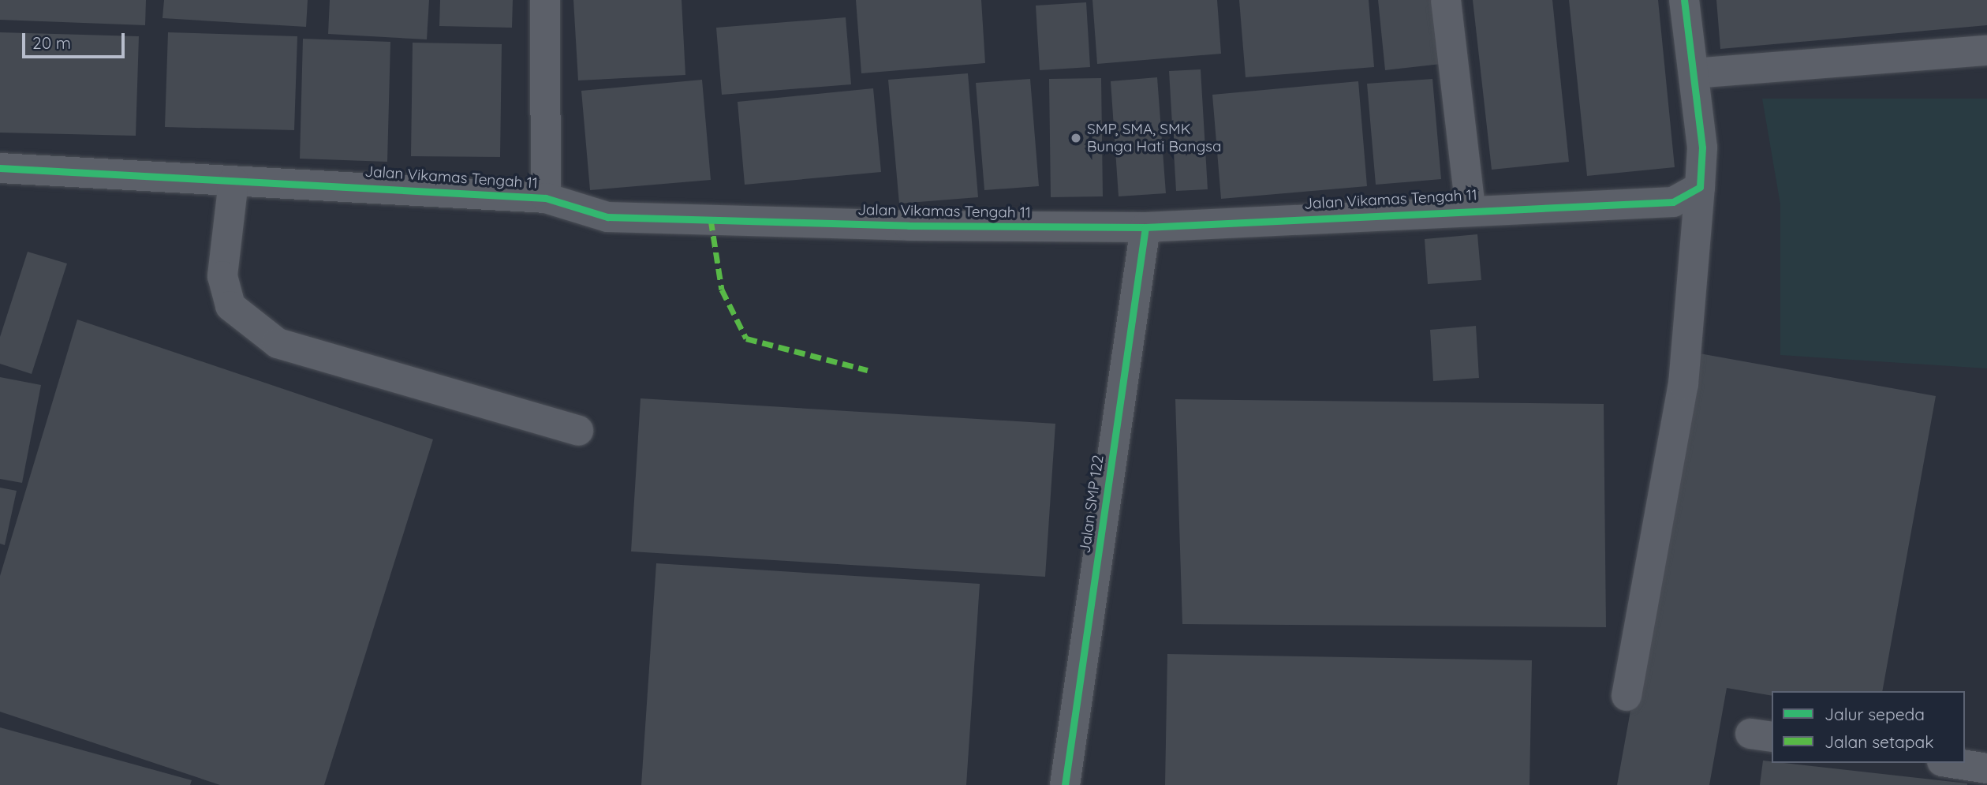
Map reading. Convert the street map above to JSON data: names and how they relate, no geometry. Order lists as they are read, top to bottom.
{
  "streets": {
    "street": ["Jalan Vikamas Tengah 11", "Jalan SMP 122"]
  },
  "crossings": [
    ["Jalan Vikamas Tengah 11", "Jalan SMP 122"]
  ],
  "places": ["SMP, SMA, SMK Bunga Hati Bangsa"],
  "legend": ["Jalur sepeda", "Jalan setapak"],
  "scale_bar": "20 m"
}
